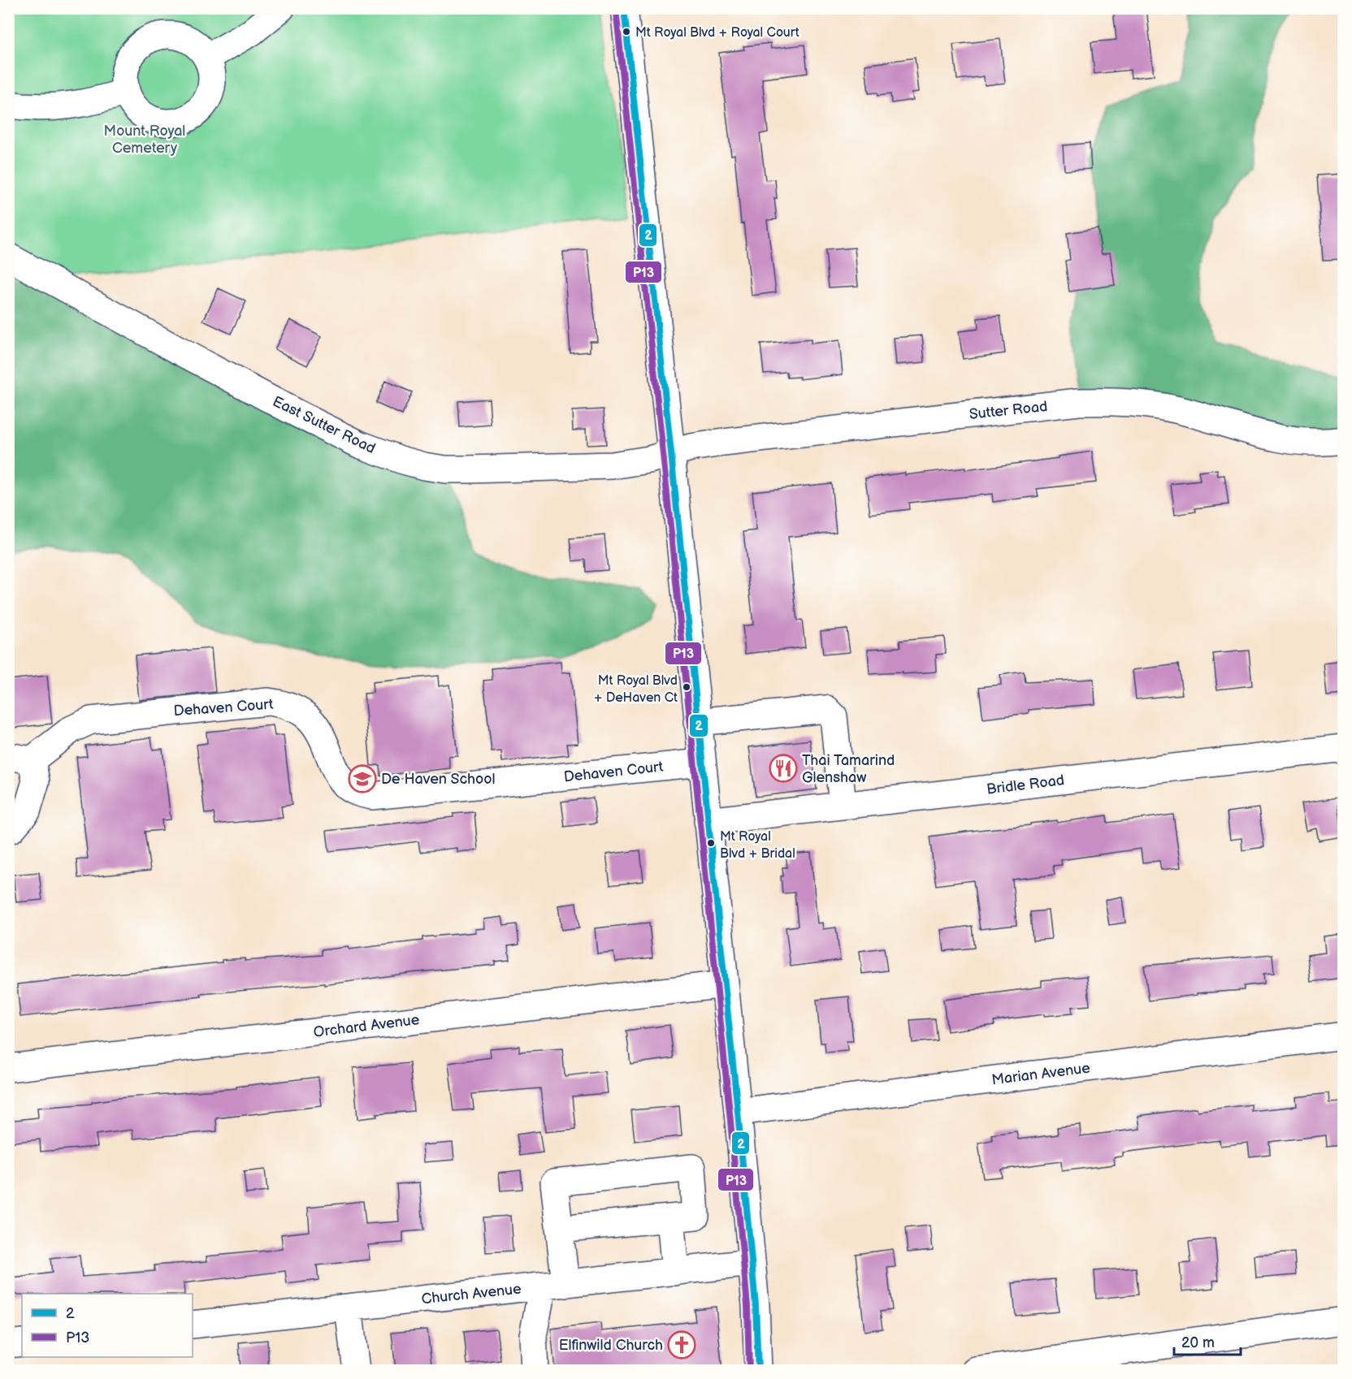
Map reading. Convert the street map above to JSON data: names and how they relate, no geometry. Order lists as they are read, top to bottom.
{
  "streets": {
    "street": [
      "Sutter Road",
      "East Sutter Road",
      "Dehaven Court",
      "Bridle Road",
      "Orchard Avenue",
      "Marian Avenue",
      "Church Avenue"
    ]
  },
  "crossings": [
    ["Sutter Road", "East Sutter Road"]
  ],
  "parks": ["Mount Royal Cemetery"],
  "places": {
    "other": ["Mt Royal Blvd + Royal Court", "Mt Royal Blvd + DeHaven Ct", "Mt Royal Blvd + Bridal"],
    "restaurant": ["Thai Tamarind Glenshaw"],
    "school or university": ["De Haven School"],
    "church": ["Elfinwild Church"]
  },
  "lines": ["transit line 2", "transit line P13"],
  "legend": ["2", "P13"],
  "scale_bar": "20 m"
}
